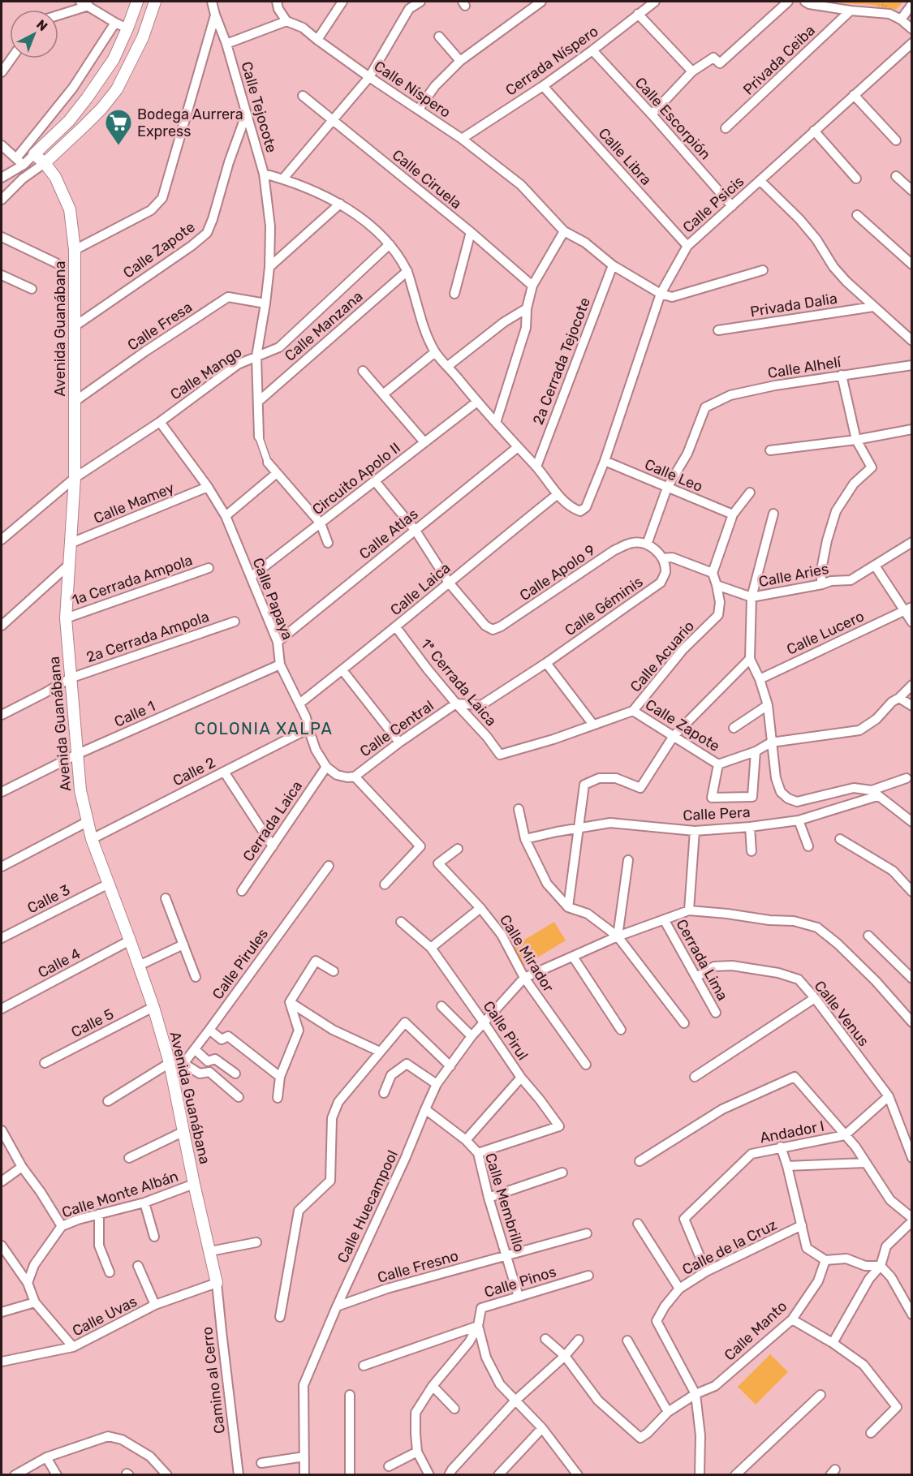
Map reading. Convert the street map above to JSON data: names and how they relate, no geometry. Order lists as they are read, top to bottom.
{
  "streets": {
    "street": [
      "Privada Ceiba",
      "Cerrada Níspero",
      "Calle Níspero",
      "Calle Tejocote",
      "Calle Escorpión",
      "Calle Libra",
      "Calle Ciruela",
      "Calle Psicis",
      "Calle Zapote",
      "Privada Dalia",
      "Calle Fresa",
      "Calle Manzana",
      "Avenida Guanábana",
      "2a Cerrada Tejocote",
      "Calle Alhelí",
      "Calle Mango",
      "Calle Leo",
      "Circuito Apolo II",
      "Calle Mamey",
      "Calle Atlas",
      "Calle Apolo 9",
      "Calle Aries",
      "1a Cerrada Ampola",
      "Calle Laica",
      "Calle Papaya",
      "Calle Géminis",
      "Calle Lucero",
      "2a Cerrada Ampola",
      "Calle Acuario",
      "1ª Cerrada Laica",
      "Calle 1",
      "Calle Central",
      "Calle 2",
      "Calle Pera",
      "Cerrada Laica",
      "Calle 3",
      "Calle Mirador",
      "Cerrada Lima",
      "Calle 4",
      "Calle Pirules",
      "Calle Venus",
      "Calle 5",
      "Calle Pirul",
      "Andador I",
      "Calle Monte Albán",
      "Calle Membrillo",
      "Calle Huecampool",
      "Calle de la Cruz",
      "Calle Fresno",
      "Calle Pinos",
      "Calle Uvas",
      "Calle Manto",
      "Camino al Cerro"
    ]
  },
  "crossings": [
    ["Cerrada Níspero", "Calle Níspero"],
    ["Cerrada Níspero", "Calle Escorpión"],
    ["Cerrada Níspero", "Calle Libra"],
    ["Calle Níspero", "Calle Psicis"],
    ["Calle Níspero", "2a Cerrada Tejocote"],
    ["Calle Tejocote", "Calle Psicis"],
    ["Calle Tejocote", "Calle Zapote"],
    ["Calle Tejocote", "Calle Manzana"],
    ["Calle Tejocote", "2a Cerrada Tejocote"],
    ["Calle Tejocote", "Calle Mango"],
    ["Calle Tejocote", "Circuito Apolo II"],
    ["Calle Tejocote", "Calle Atlas"],
    ["Calle Tejocote", "Calle Laica"],
    ["Calle Escorpión", "Calle Psicis"],
    ["Calle Libra", "Calle Psicis"],
    ["Calle Psicis", "Calle Leo"],
    ["Calle Zapote", "Avenida Guanábana"],
    ["Calle Zapote", "Calle Acuario"],
    ["Calle Fresa", "Avenida Guanábana"],
    ["Avenida Guanábana", "Calle Mango"],
    ["Avenida Guanábana", "Calle Mamey"],
    ["Avenida Guanábana", "1a Cerrada Ampola"],
    ["Avenida Guanábana", "2a Cerrada Ampola"],
    ["Avenida Guanábana", "Calle 1"],
    ["Avenida Guanábana", "Calle 2"],
    ["Avenida Guanábana", "Calle 3"],
    ["Avenida Guanábana", "Calle 4"],
    ["Avenida Guanábana", "Calle Pirules"],
    ["Avenida Guanábana", "Calle 5"],
    ["Avenida Guanábana", "Calle Monte Albán"],
    ["Avenida Guanábana", "Calle Uvas"],
    ["Avenida Guanábana", "Camino al Cerro"],
    ["Calle Alhelí", "Calle Leo"],
    ["Calle Mango", "Calle Papaya"],
    ["Circuito Apolo II", "Calle Papaya"],
    ["Calle Mamey", "Calle Papaya"],
    ["Calle Atlas", "Calle Papaya"],
    ["Calle Apolo 9", "Calle Laica"],
    ["Calle Aries", "Calle Acuario"],
    ["Calle Laica", "Calle Papaya"],
    ["Calle Laica", "1ª Cerrada Laica"],
    ["Calle Papaya", "Calle 1"],
    ["Calle Papaya", "Calle 2"],
    ["Calle Papaya", "Cerrada Laica"],
    ["Calle Géminis", "1ª Cerrada Laica"],
    ["Calle Géminis", "Calle Central"],
    ["Calle Acuario", "1ª Cerrada Laica"],
    ["1ª Cerrada Laica", "Calle Central"],
    ["Calle Mirador", "Calle Huecampool"],
    ["Cerrada Lima", "Calle Venus"],
    ["Calle Venus", "Andador I"],
    ["Calle Pirul", "Calle Membrillo"],
    ["Calle Pirul", "Calle Huecampool"],
    ["Andador I", "Calle de la Cruz"],
    ["Calle Membrillo", "Calle Huecampool"],
    ["Calle Membrillo", "Calle Fresno"],
    ["Calle Membrillo", "Calle Pinos"],
    ["Calle Huecampool", "Calle Fresno"],
    ["Calle de la Cruz", "Calle Manto"],
    ["Calle Uvas", "Camino al Cerro"]
  ],
  "districts": ["COLONIA XALPA"],
  "places": {
    "supermarket": ["Bodega Aurrera Express"]
  },
  "north": "top right"
}
